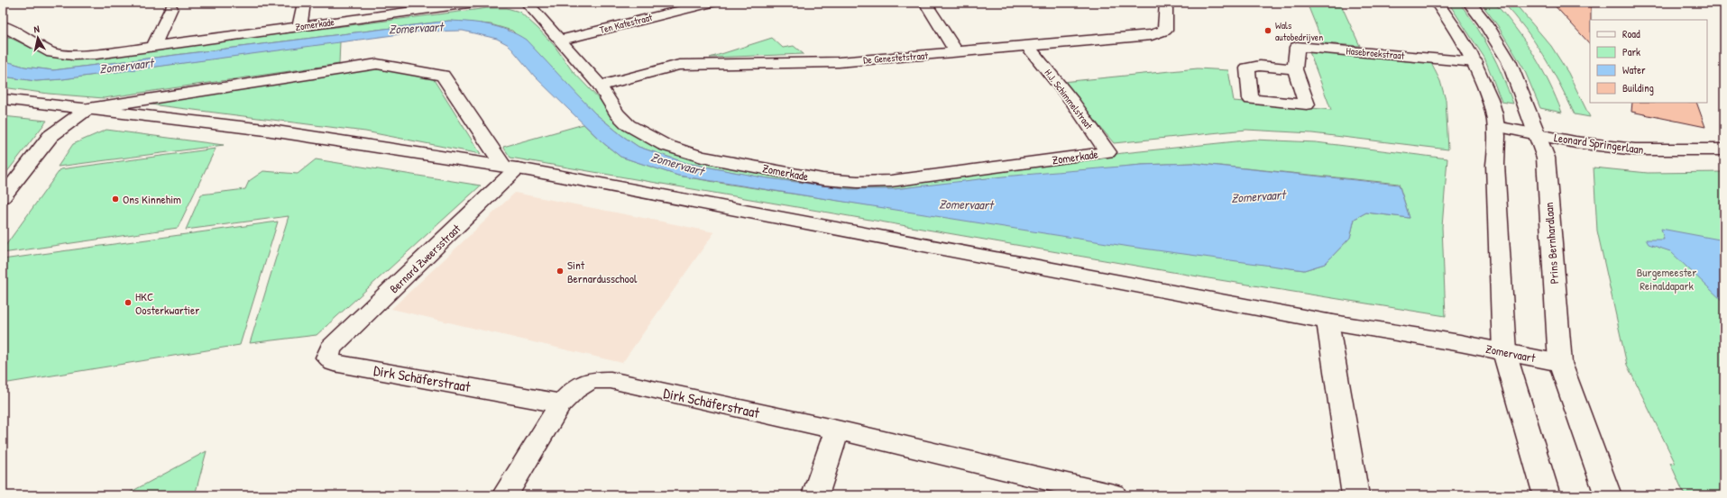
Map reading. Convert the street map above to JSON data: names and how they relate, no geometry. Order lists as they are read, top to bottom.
{
  "streets": {
    "street": [
      "Ten Katestraat",
      "Zomerkade",
      "Hasebroekstraat",
      "De Genestetstraat",
      "H.J. Schimmelstraat",
      "Leonard Springerlaan",
      "Prins Bernhardlaan",
      "Bernard Zweersstraat",
      "Zomervaart",
      "Dirk Schäferstraat"
    ]
  },
  "crossings": [
    ["Ten Katestraat", "Zomerkade"],
    ["Zomerkade", "De Genestetstraat"],
    ["Zomerkade", "H.J. Schimmelstraat"],
    ["De Genestetstraat", "H.J. Schimmelstraat"],
    ["Leonard Springerlaan", "Prins Bernhardlaan"],
    ["Prins Bernhardlaan", "Zomervaart"],
    ["Bernard Zweersstraat", "Zomervaart"],
    ["Bernard Zweersstraat", "Dirk Schäferstraat"]
  ],
  "water": ["Zomervaart"],
  "parks": ["Burgemeester Reinaldapark"],
  "places": [
    "Wals autobedrijven",
    "Ons Kinnehim",
    "Sint Bernardusschool",
    "HKC Oosterkwartier"
  ],
  "legend": [
    "Road",
    "Park",
    "Water",
    "Building"
  ],
  "north": "top"
}
